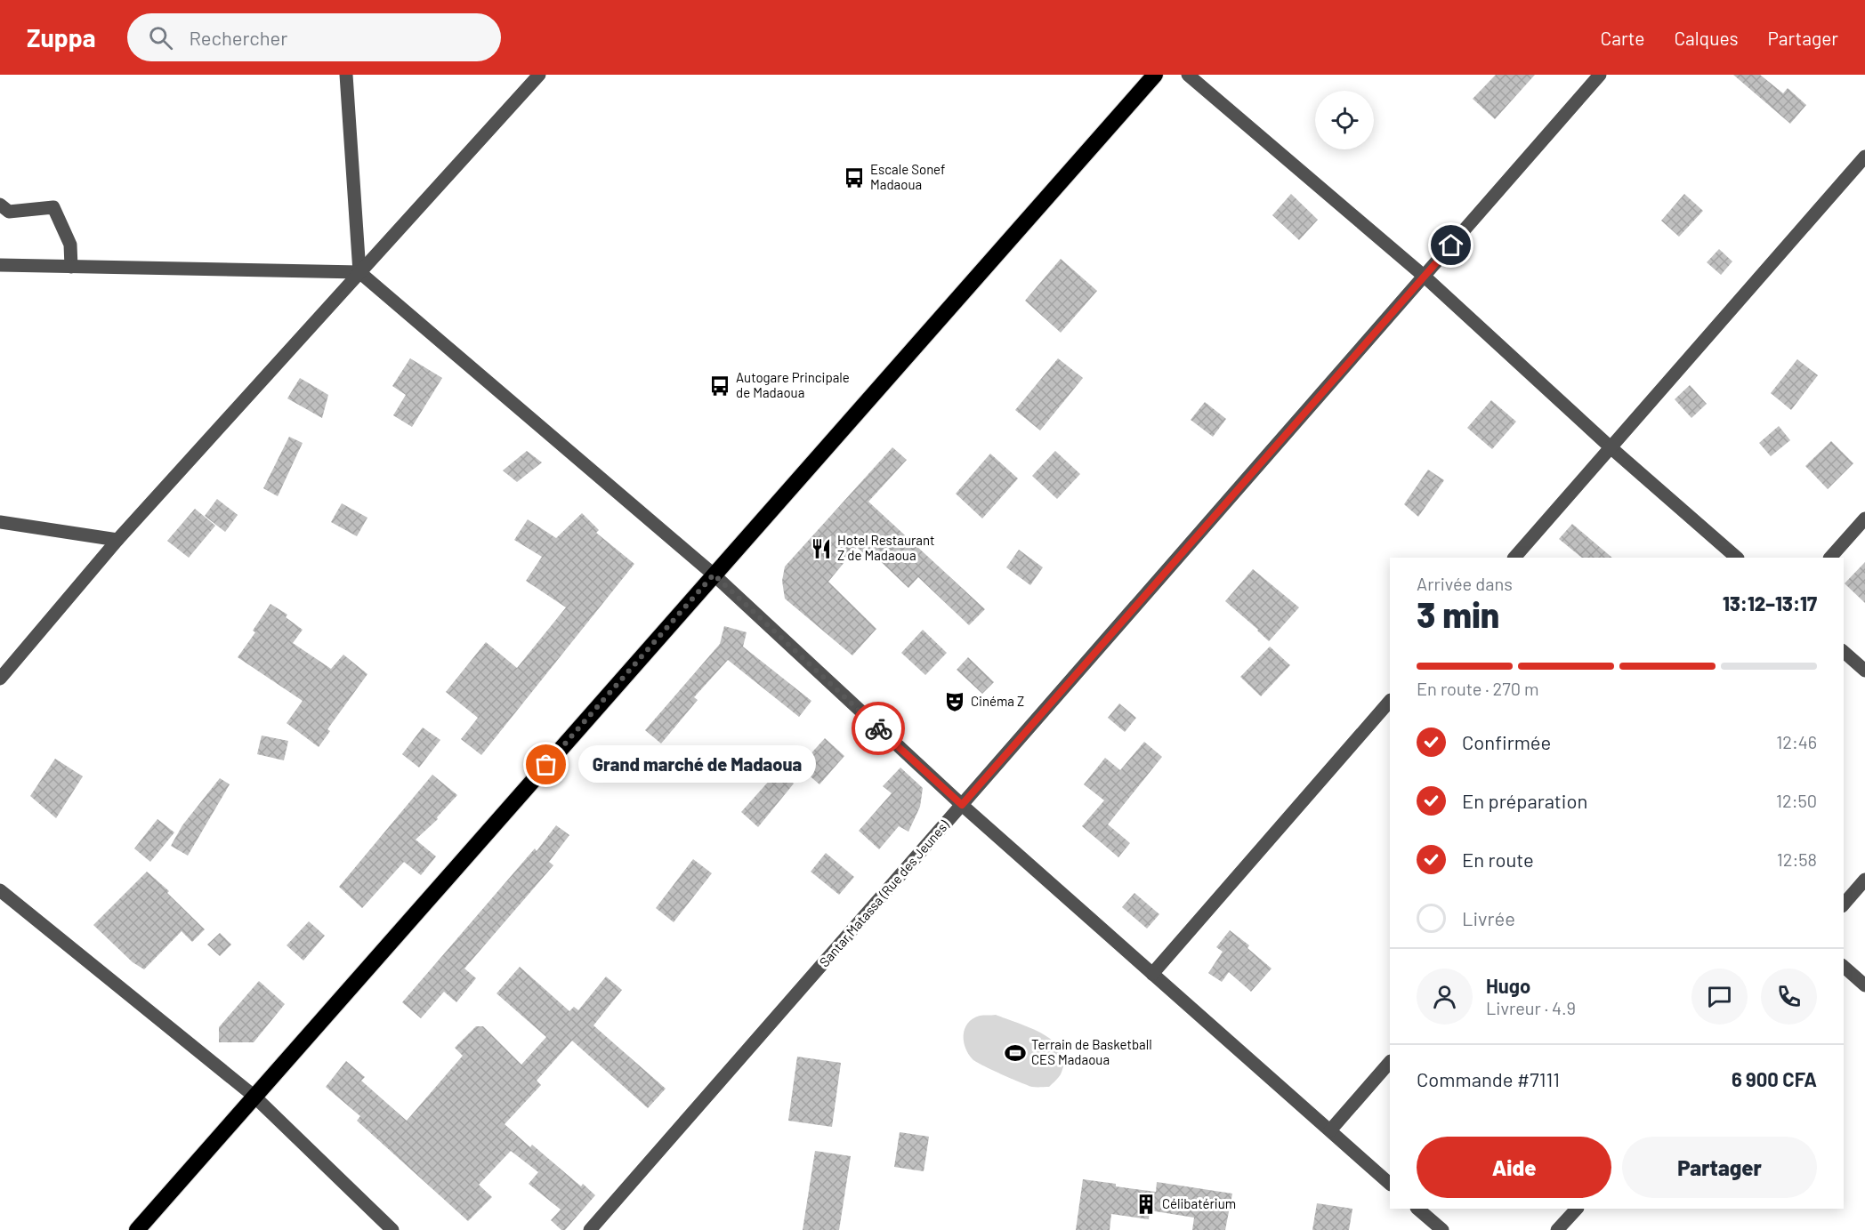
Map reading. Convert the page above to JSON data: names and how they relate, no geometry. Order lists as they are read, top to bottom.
{
  "streets": {
    "street": ["Santar Matassa (Rue des Jeunes)"]
  },
  "places": {
    "bus stop": ["Escale Sonef Madaoua", "Autogare Principale de Madaoua"],
    "restaurant": ["Hotel Restaurant Z de Madaoua"],
    "theatre": ["Cinéma Z"],
    "other": ["Grand marché de Madaoua"],
    "sports": ["Terrain de Basketball CES Madaoua"],
    "building": ["Célibatérium"]
  },
  "page": {
    "header": "Zuppa",
    "search": "Rechercher",
    "nav": ["Carte", "Calques", "Partager"],
    "heading": ["3 min", "Arrivée dans", "13:12–13:17"],
    "panel": [
      "Hugo",
      "Livreur · 4.9",
      "Commande #7111",
      "6 900 CFA"
    ],
    "bar": "En route · 270 m",
    "list": [
      ["Confirmée", "12:46"],
      ["En préparation", "12:50"],
      ["En route", "12:58"],
      "Livrée"
    ],
    "bubble": "Grand marché de Madaoua",
    "buttons": ["Aide", "Partager"]
  }
}
